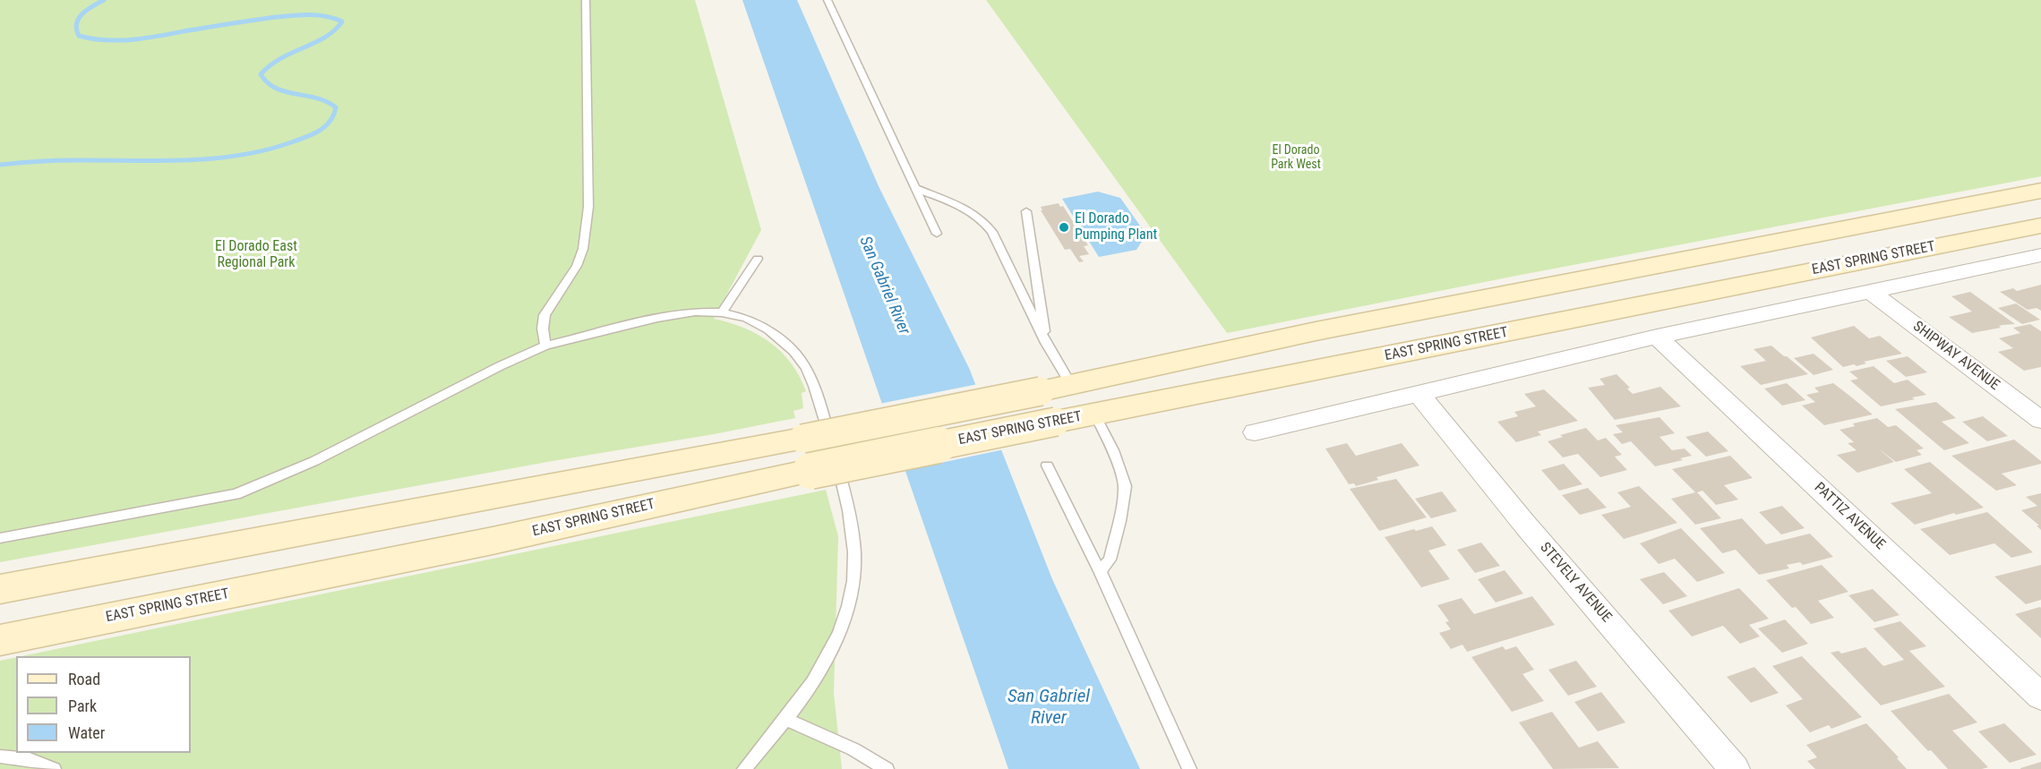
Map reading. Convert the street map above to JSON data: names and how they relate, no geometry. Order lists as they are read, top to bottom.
{
  "streets": {
    "main road": ["EAST SPRING STREET"],
    "street": ["SHIPWAY AVENUE", "PATTIZ AVENUE", "STEVELY AVENUE"]
  },
  "crossings": [
    ["EAST SPRING STREET", "SHIPWAY AVENUE"],
    ["EAST SPRING STREET", "PATTIZ AVENUE"],
    ["EAST SPRING STREET", "STEVELY AVENUE"]
  ],
  "water": ["San Gabriel River"],
  "parks": ["El Dorado Park West", "El Dorado East Regional Park"],
  "places": ["El Dorado Pumping Plant"],
  "legend": ["Road", "Park", "Water"]
}
